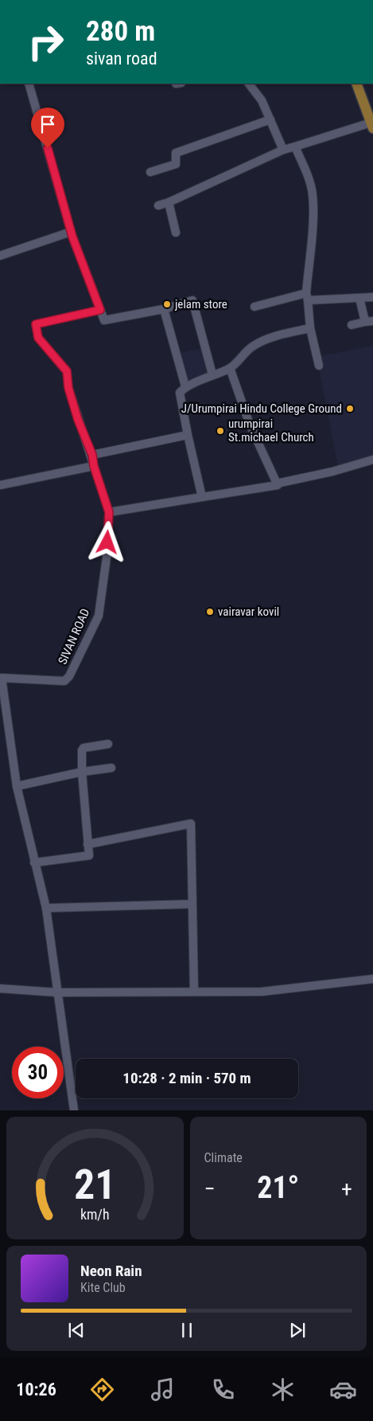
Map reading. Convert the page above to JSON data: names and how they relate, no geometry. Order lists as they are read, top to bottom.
{
  "streets": {
    "street": ["SIVAN ROAD"]
  },
  "places": [
    "jelam store",
    "J/Urumpirai Hindu College Ground",
    "urumpirai St.michael Church",
    "vairavar kovil"
  ],
  "page": {
    "turn": ["280 m", "sivan road"],
    "limit": "30",
    "trip": "10:28 · 2 min · 570 m",
    "tile": "Climate",
    "heat": ["−", "21°", "+"],
    "song": ["Neon Rain", "Kite Club"],
    "tabs": "10:26",
    "gauge": ["21", "km/h"]
  }
}
